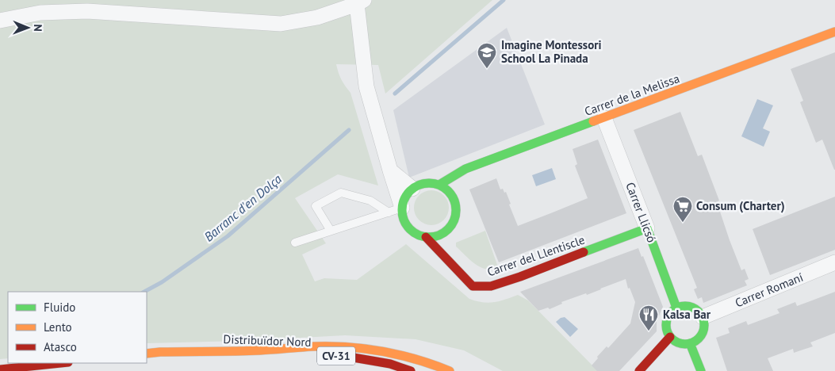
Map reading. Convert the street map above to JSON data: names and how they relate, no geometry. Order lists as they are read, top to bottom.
{
  "streets": {
    "main road": [
      "Carrer de la Melissa",
      "Carrer Llicsó",
      "Carrer del Llentiscle",
      "Distribuïdor Nord",
      "CV-31"
    ],
    "street": ["Carrer Romaní"]
  },
  "crossings": [
    ["Carrer de la Melissa", "Carrer Llicsó"],
    ["Carrer de la Melissa", "Carrer del Llentiscle"],
    ["Carrer Llicsó", "Carrer del Llentiscle"],
    ["Carrer Llicsó", "Carrer Romaní"]
  ],
  "water": ["Barranc d'en Dolça"],
  "places": {
    "school or university": ["Imagine Montessori School La Pinada"],
    "supermarket": ["Consum (Charter)"],
    "restaurant": ["Kalsa Bar"]
  },
  "legend": ["Fluido", "Lento", "Atasco"],
  "north": "right"
}
